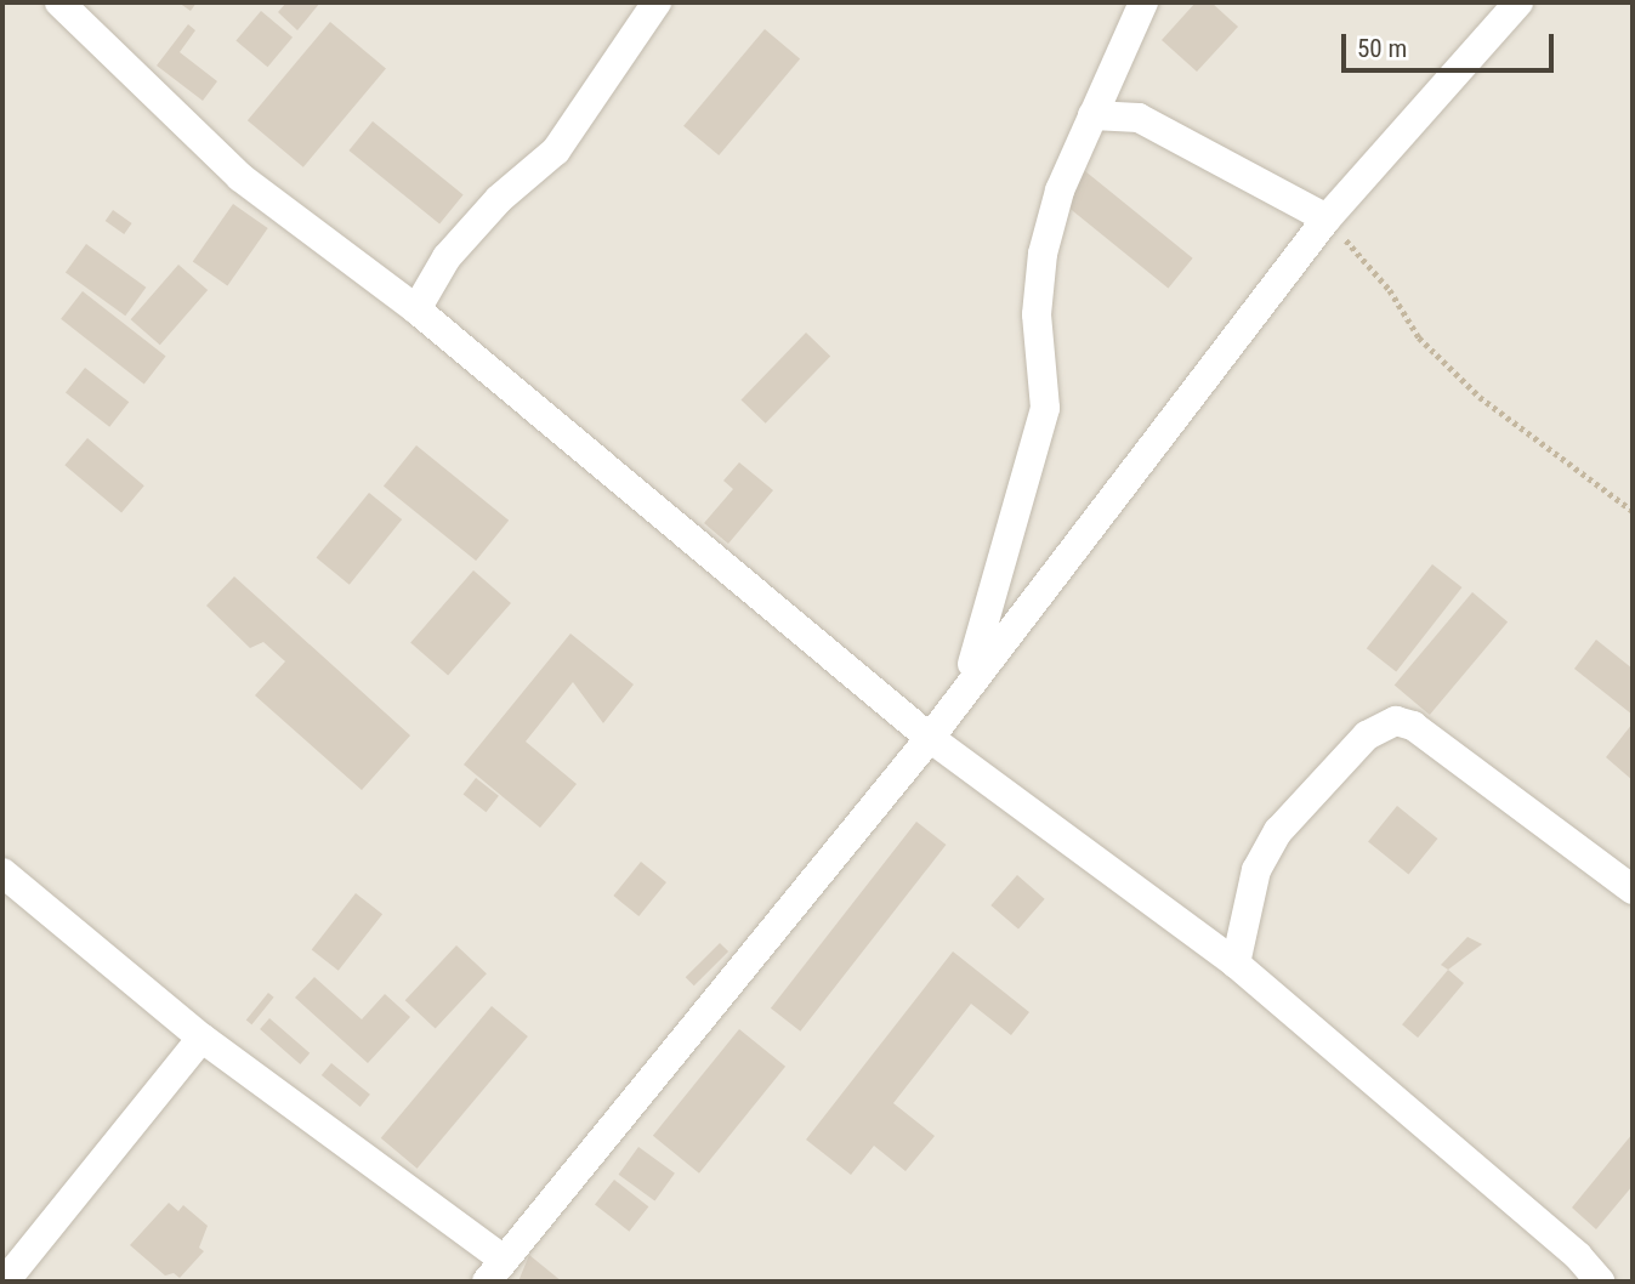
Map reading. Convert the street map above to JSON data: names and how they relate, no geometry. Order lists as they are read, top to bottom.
{
  "scale_bar": "50 m"
}
